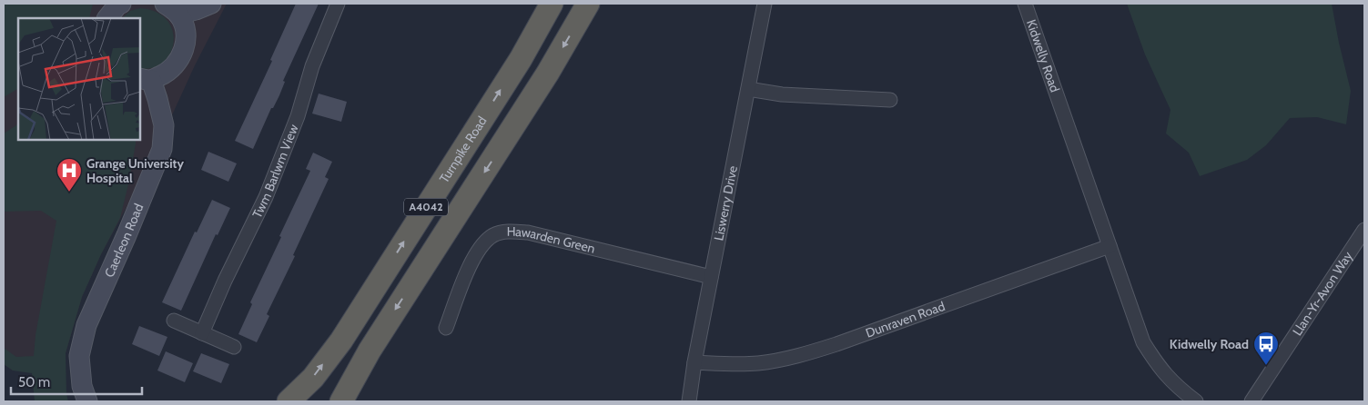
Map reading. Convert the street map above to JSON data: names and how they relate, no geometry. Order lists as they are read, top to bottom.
{
  "streets": {
    "highway": ["Turnpike Road", "A4042"],
    "main road": ["Caerleon Road"],
    "street": [
      "Kidwelly Road",
      "Twm Barlwm View",
      "Liswerry Drive",
      "Hawarden Green",
      "Llan-Yr-Avon Way",
      "Dunraven Road"
    ]
  },
  "crossings": [
    ["Kidwelly Road", "Dunraven Road"],
    ["Liswerry Drive", "Hawarden Green"],
    ["Liswerry Drive", "Dunraven Road"]
  ],
  "places": {
    "hospital": ["Grange University Hospital"],
    "bus stop": ["Kidwelly Road"]
  },
  "scale_bar": "50 m"
}
